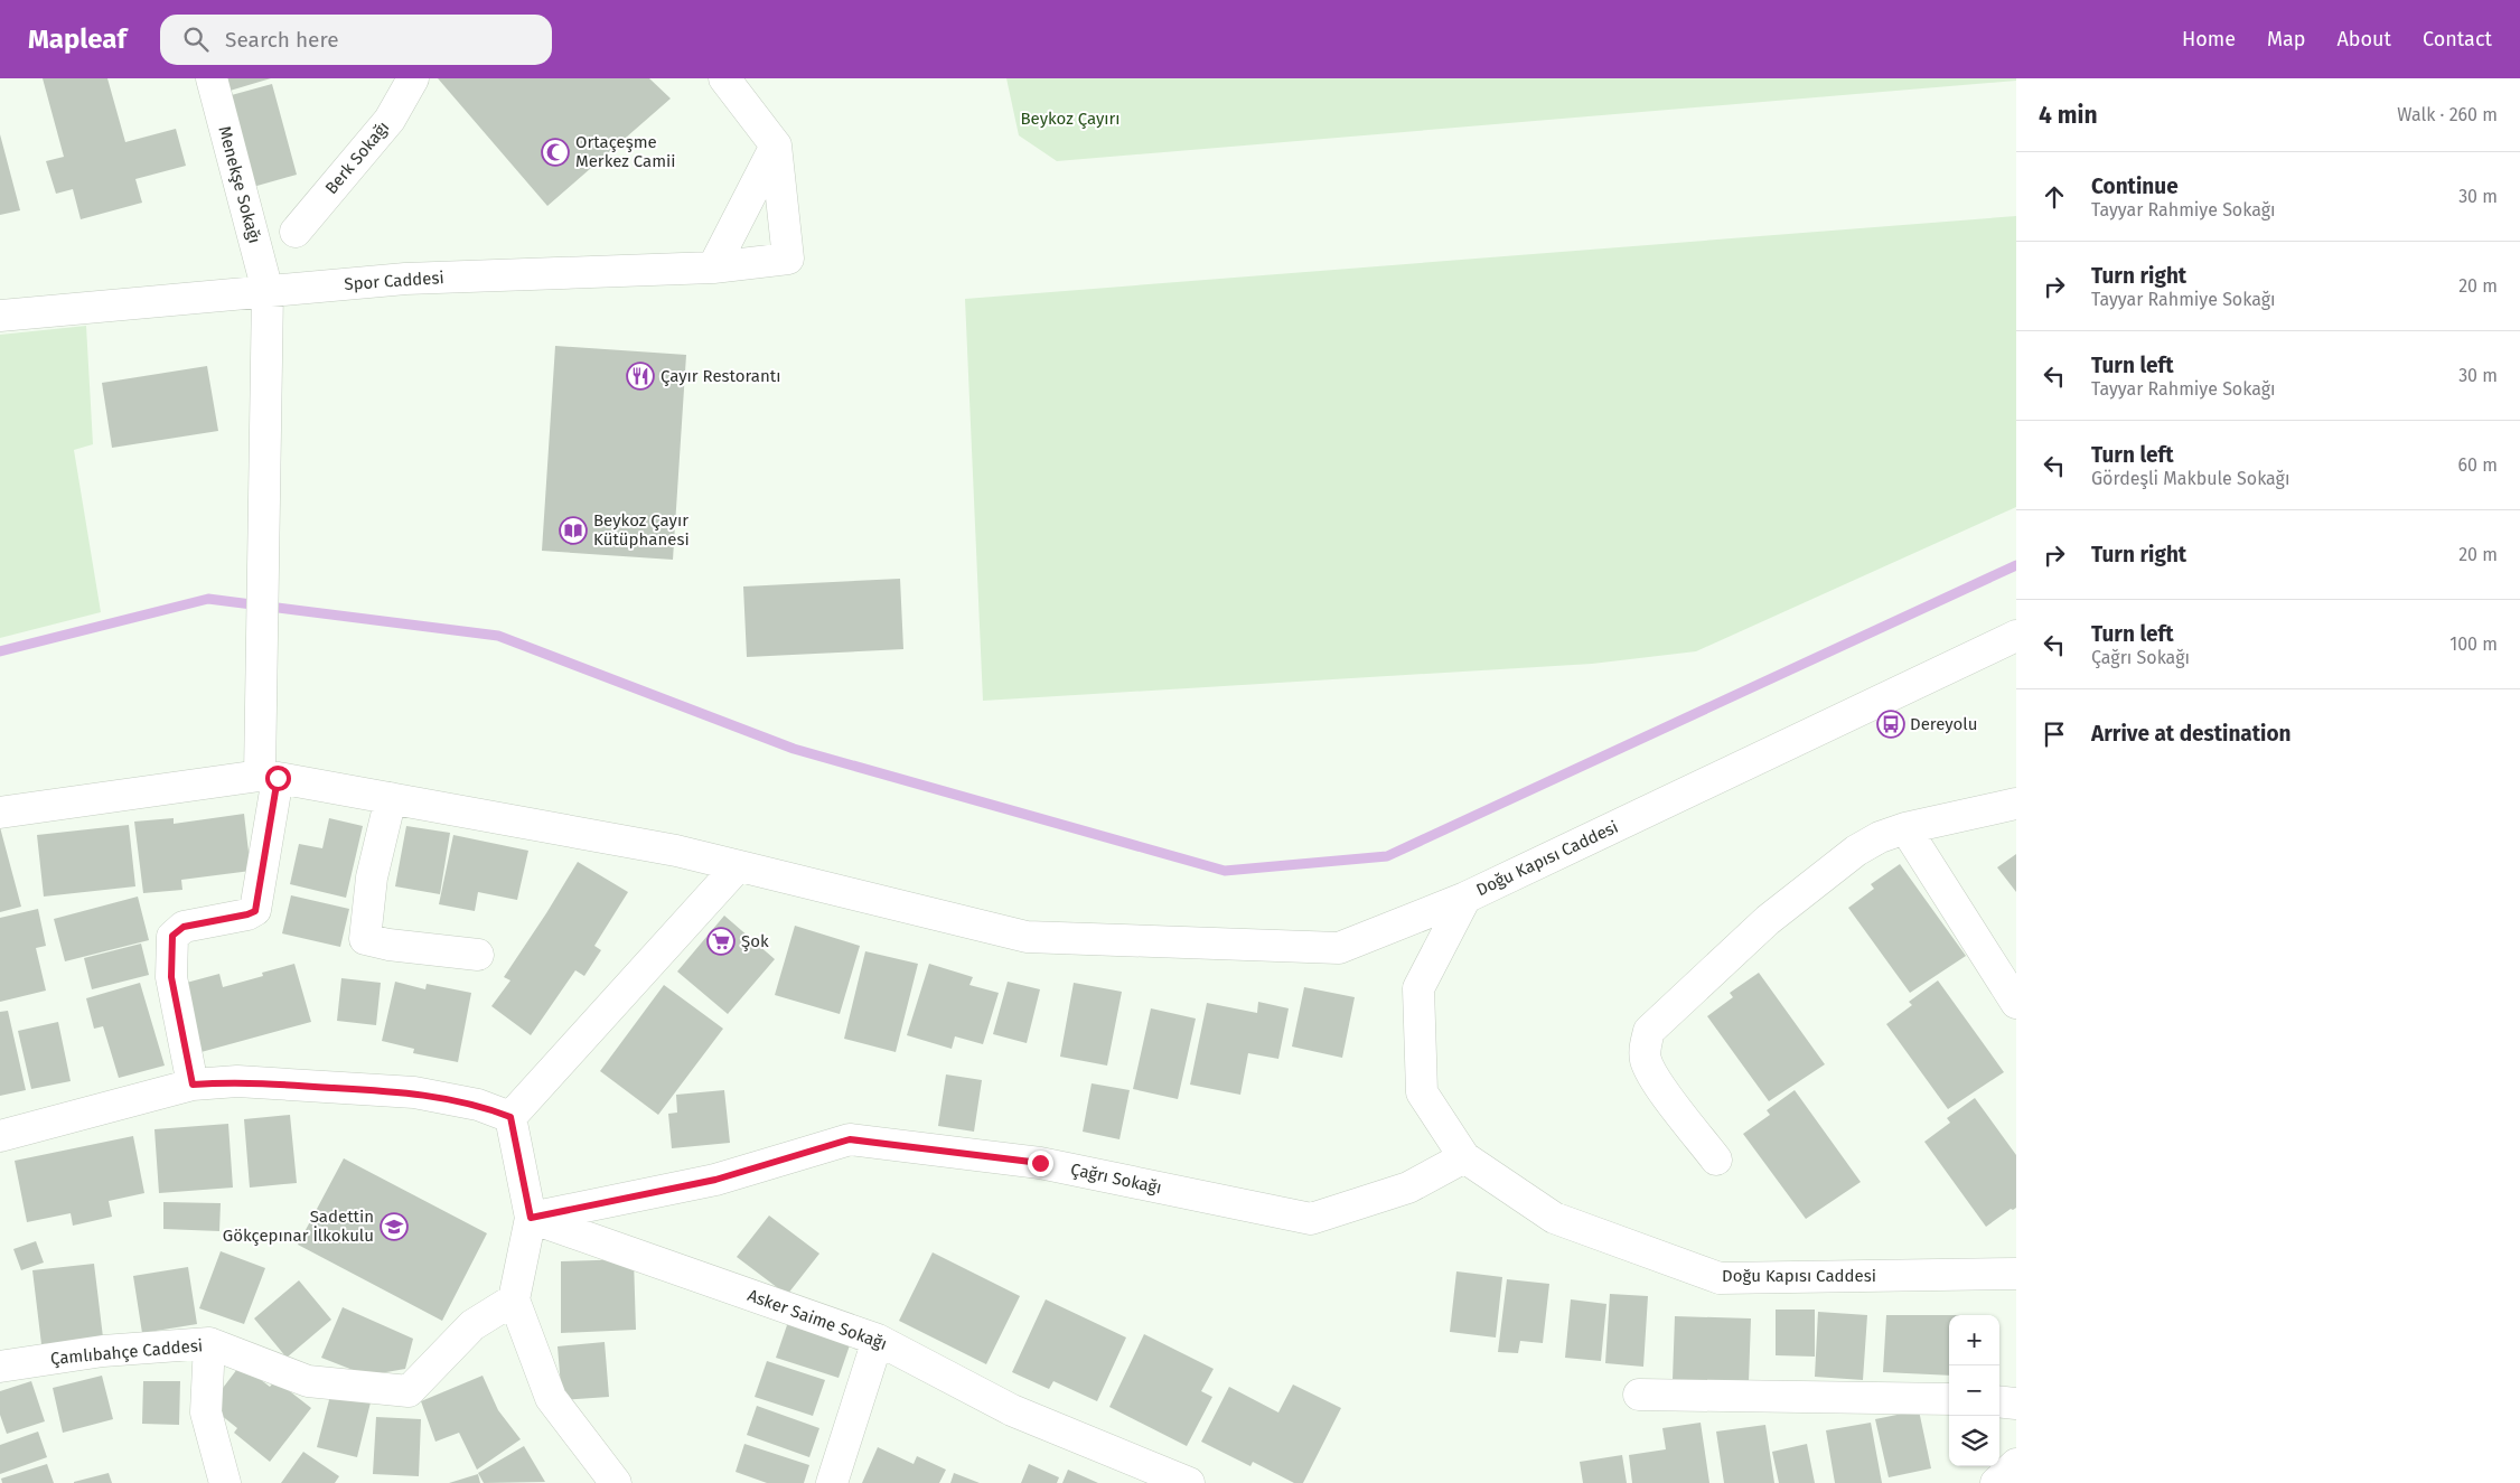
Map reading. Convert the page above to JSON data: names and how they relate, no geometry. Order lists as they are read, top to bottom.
{
  "streets": {
    "street": [
      "Berk Sokağı",
      "Menekşe Sokağı",
      "Spor Caddesi",
      "Doğu Kapısı Caddesi",
      "Çağrı Sokağı",
      "Asker Saime Sokağı",
      "Çamlıbahçe Caddesi"
    ]
  },
  "crossings": [
    ["Menekşe Sokağı", "Spor Caddesi"],
    ["Doğu Kapısı Caddesi", "Çağrı Sokağı"],
    ["Çağrı Sokağı", "Asker Saime Sokağı"]
  ],
  "parks": ["Beykoz Çayırı"],
  "places": {
    "mosque": ["Ortaçeşme Merkez Camii"],
    "restaurant": ["Çayır Restorantı"],
    "library": ["Beykoz Çayır Kütüphanesi"],
    "bus stop": ["Dereyolu"],
    "supermarket": ["Şok"],
    "school or university": ["Sadettin Gökçepınar İlkokulu"]
  },
  "page": {
    "header": "Mapleaf",
    "search": "Search here",
    "nav": [
      "Home",
      "Map",
      "About",
      "Contact"
    ],
    "heading": ["4 min", "Walk · 260 m"],
    "list": [
      ["Continue", "Tayyar Rahmiye Sokağı", "30 m"],
      ["Turn right", "Tayyar Rahmiye Sokağı", "20 m"],
      ["Turn left", "Tayyar Rahmiye Sokağı", "30 m"],
      ["Turn left", "Gördeşli Makbule Sokağı", "60 m"],
      ["Turn right", "20 m"],
      ["Turn left", "Çağrı Sokağı", "100 m"],
      "Arrive at destination"
    ],
    "map_buttons": ["+", "−"]
  }
}
